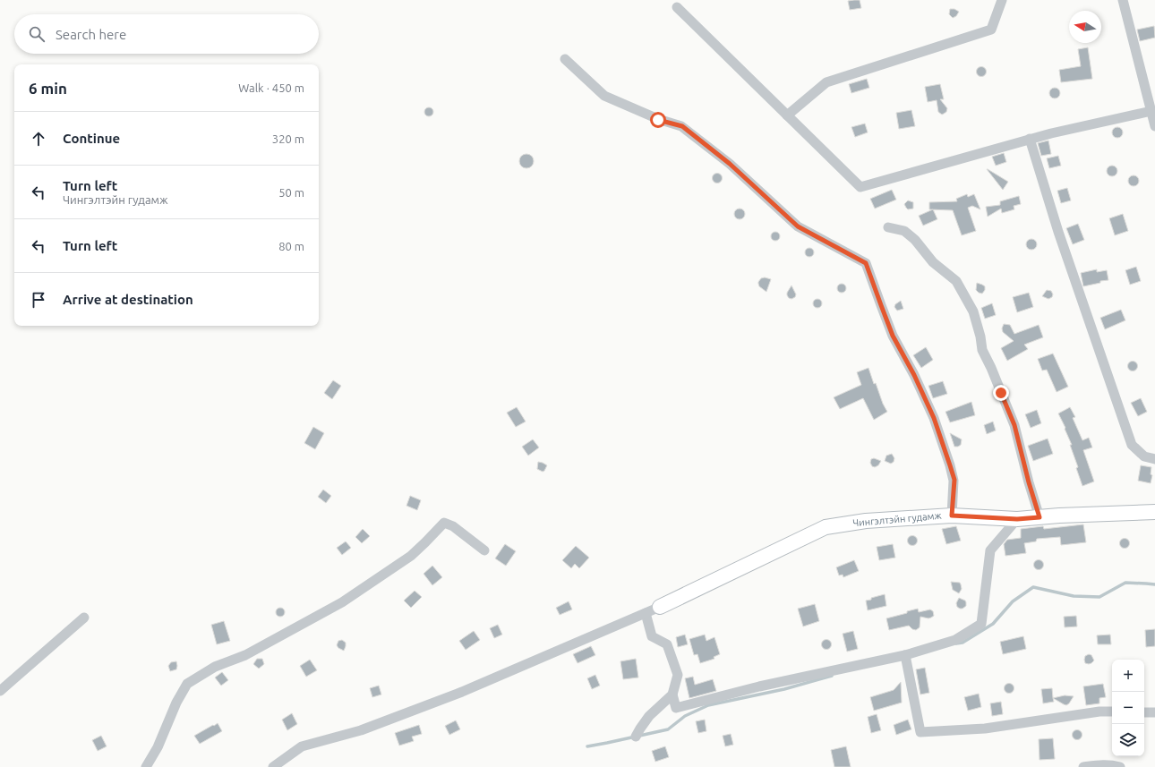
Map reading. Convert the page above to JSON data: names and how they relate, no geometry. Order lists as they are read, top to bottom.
{
  "streets": {
    "main road": ["Чингэлтэйн гудамж"]
  },
  "north": "left",
  "page": {
    "search": "Search here",
    "heading": ["6 min", "Walk · 450 m"],
    "list": [
      ["Continue", "320 m"],
      ["Turn left", "Чингэлтэйн гудамж", "50 m"],
      ["Turn left", "80 m"],
      "Arrive at destination"
    ],
    "map_buttons": ["+", "−"]
  }
}
